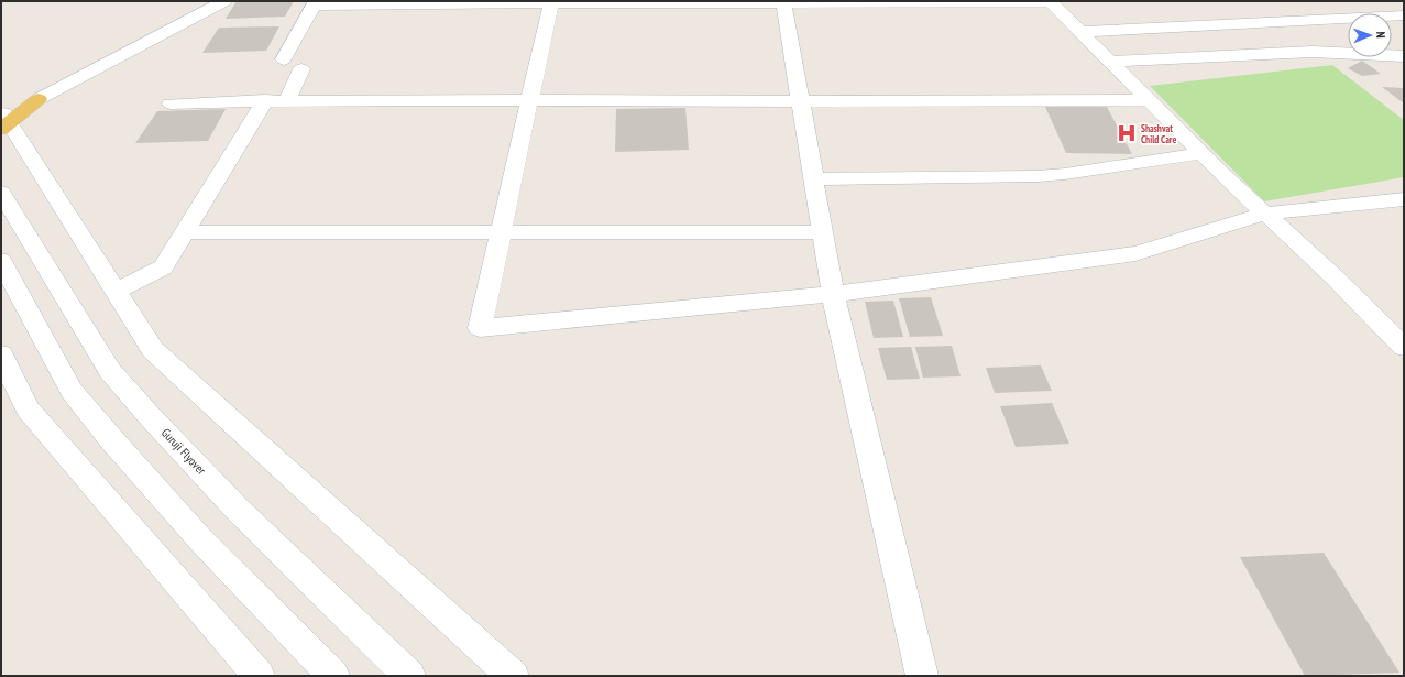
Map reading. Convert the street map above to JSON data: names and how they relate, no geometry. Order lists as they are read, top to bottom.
{
  "streets": {
    "street": ["Guruji Flyover"]
  },
  "places": {
    "hospital": ["Shashvat Child Care"]
  },
  "north": "right"
}
